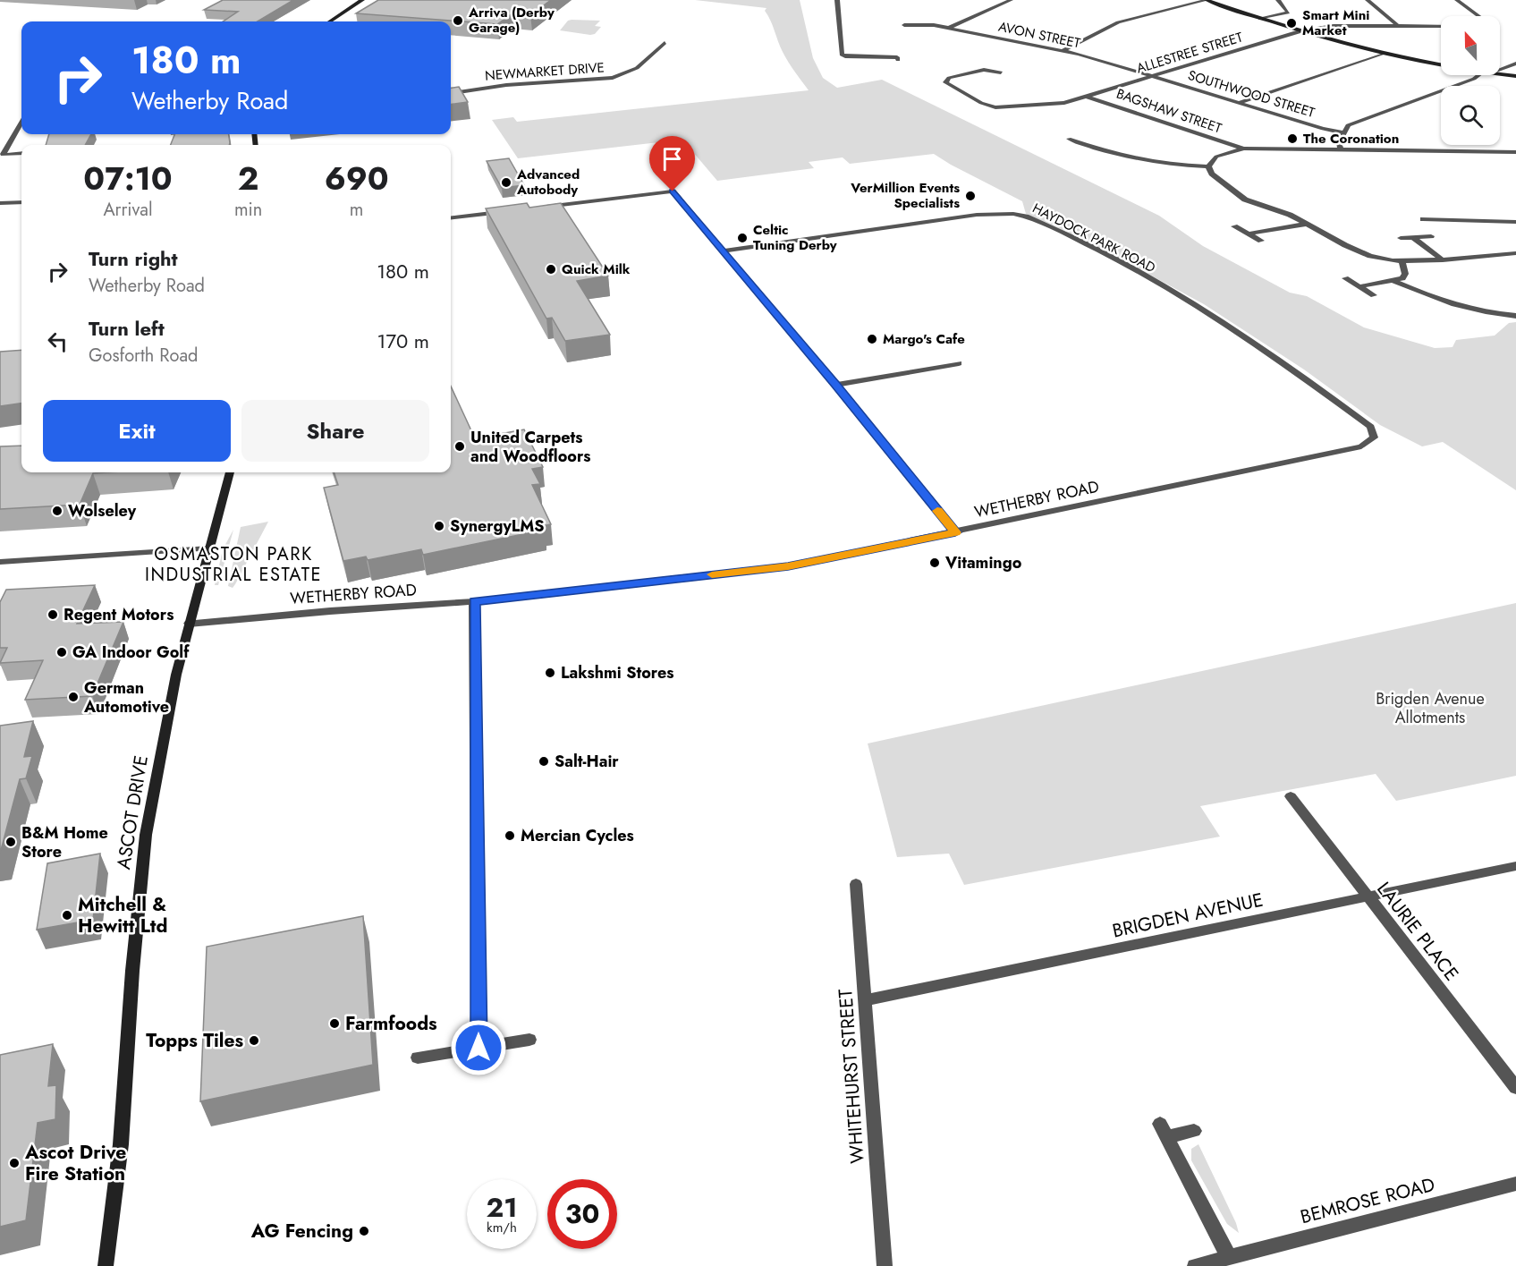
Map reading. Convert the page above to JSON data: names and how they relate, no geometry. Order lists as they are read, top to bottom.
{
  "streets": {
    "street": [
      "AVON STREET",
      "ALLESTREE STREET",
      "NEWMARKET DRIVE",
      "SOUTHWOOD STREET",
      "BAGSHAW STREET",
      "HAYDOCK PARK ROAD",
      "WETHERBY ROAD",
      "ASCOT DRIVE",
      "BRIGDEN AVENUE",
      "LAURIE PLACE",
      "WHITEHURST STREET",
      "BEMROSE ROAD"
    ]
  },
  "crossings": [
    ["AVON STREET", "ALLESTREE STREET"],
    ["AVON STREET", "SOUTHWOOD STREET"],
    ["ALLESTREE STREET", "SOUTHWOOD STREET"],
    ["ALLESTREE STREET", "BAGSHAW STREET"],
    ["HAYDOCK PARK ROAD", "WETHERBY ROAD"],
    ["WETHERBY ROAD", "ASCOT DRIVE"],
    ["BRIGDEN AVENUE", "LAURIE PLACE"],
    ["BRIGDEN AVENUE", "WHITEHURST STREET"]
  ],
  "districts": ["OSMASTON PARK INDUSTRIAL ESTATE"],
  "parks": ["Brigden Avenue Allotments"],
  "places": [
    "Arriva (Derby Garage)",
    "Smart Mini Market",
    "The Coronation",
    "Advanced Autobody",
    "VerMillion Events Specialists",
    "Celtic Tuning Derby",
    "Quick Milk",
    "Margo's Cafe",
    "United Carpets and Woodfloors",
    "Wolseley",
    "SynergyLMS",
    "Vitamingo",
    "Regent Motors",
    "GA Indoor Golf",
    "Lakshmi Stores",
    "German Automotive",
    "Salt-Hair",
    "Mercian Cycles",
    "B&M Home Store",
    "Mitchell & Hewitt Ltd",
    "Farmfoods",
    "Topps Tiles",
    "Ascot Drive Fire Station",
    "AG Fencing"
  ],
  "north": "top",
  "page": {
    "turn": ["180 m", "Wetherby Road"],
    "eta": [
      "07:10",
      "Arrival",
      "2",
      "min",
      "690",
      "m"
    ],
    "list": [
      {
        "name": "Turn right",
        "note": "Wetherby Road",
        "value": "180 m"
      },
      {
        "name": "Turn left",
        "note": "Gosforth Road",
        "value": "170 m"
      }
    ],
    "buttons": ["Exit", "Share"],
    "speed": "21 km/h",
    "limit": "30"
  }
}
